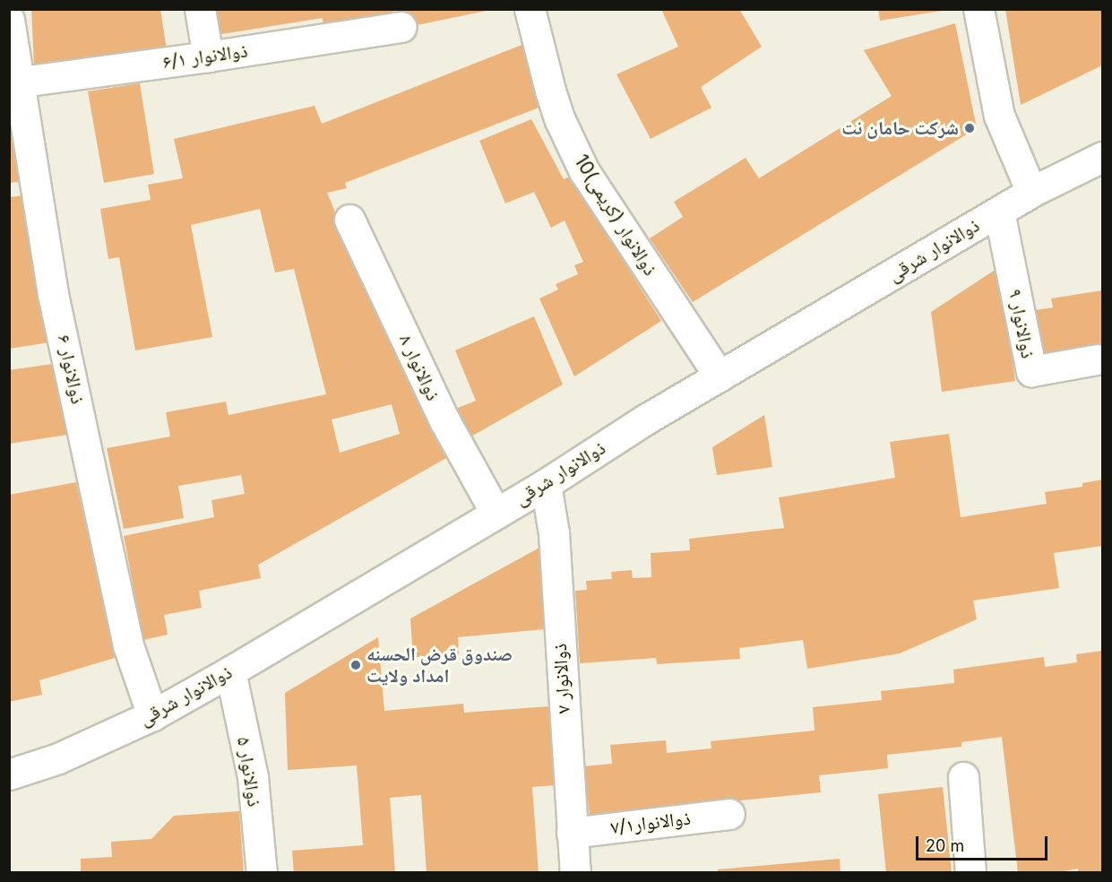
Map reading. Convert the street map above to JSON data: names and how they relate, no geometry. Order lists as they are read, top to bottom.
{
  "streets": {
    "street": [
      "ذوالانوار ۶/۱",
      "10ذوالانوار (کریمی)",
      "ذوالانوار شرقی",
      "ذوالانوار ۹",
      "ذوالانوار ۸",
      "ذوالانوار ۶",
      "ذوالانوار ۷",
      "ذوالانوار ۵",
      "ذوالانوار۷/۱"
    ]
  },
  "crossings": [
    ["ذوالانوار ۶/۱", "ذوالانوار ۶"],
    ["10ذوالانوار (کریمی)", "ذوالانوار شرقی"],
    ["ذوالانوار شرقی", "ذوالانوار ۹"],
    ["ذوالانوار شرقی", "ذوالانوار ۸"],
    ["ذوالانوار شرقی", "ذوالانوار ۶"],
    ["ذوالانوار شرقی", "ذوالانوار ۷"],
    ["ذوالانوار شرقی", "ذوالانوار ۵"],
    ["ذوالانوار ۷", "ذوالانوار۷/۱"]
  ],
  "places": ["شرکت حامان نت", "صندوق قرض الحسنه امداد ولایت"],
  "scale_bar": "20 m"
}
